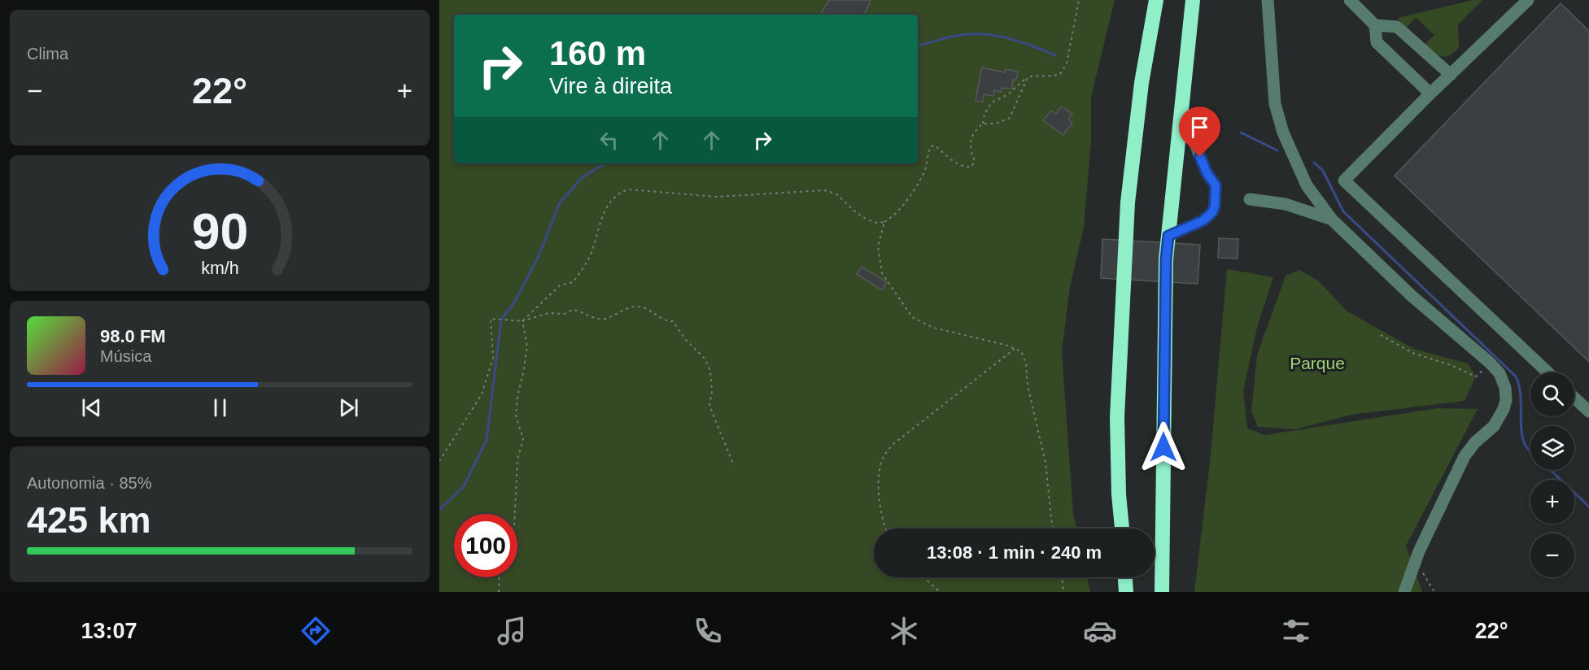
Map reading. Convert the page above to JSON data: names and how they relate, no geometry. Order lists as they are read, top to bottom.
{
  "parks": ["Parque"],
  "page": {
    "tile": [
      "Clima",
      ["Autonomia · 85%", "425 km"]
    ],
    "turn": ["160 m", "Vire à direita"],
    "heat": ["−", "22°", "+"],
    "song": ["98.0 FM", "Música"],
    "map_buttons": ["+", "−"],
    "limit": "100",
    "trip": "13:08 · 1 min · 240 m",
    "tabs": ["13:07", "22°"],
    "gauge": ["90", "km/h"]
  }
}
